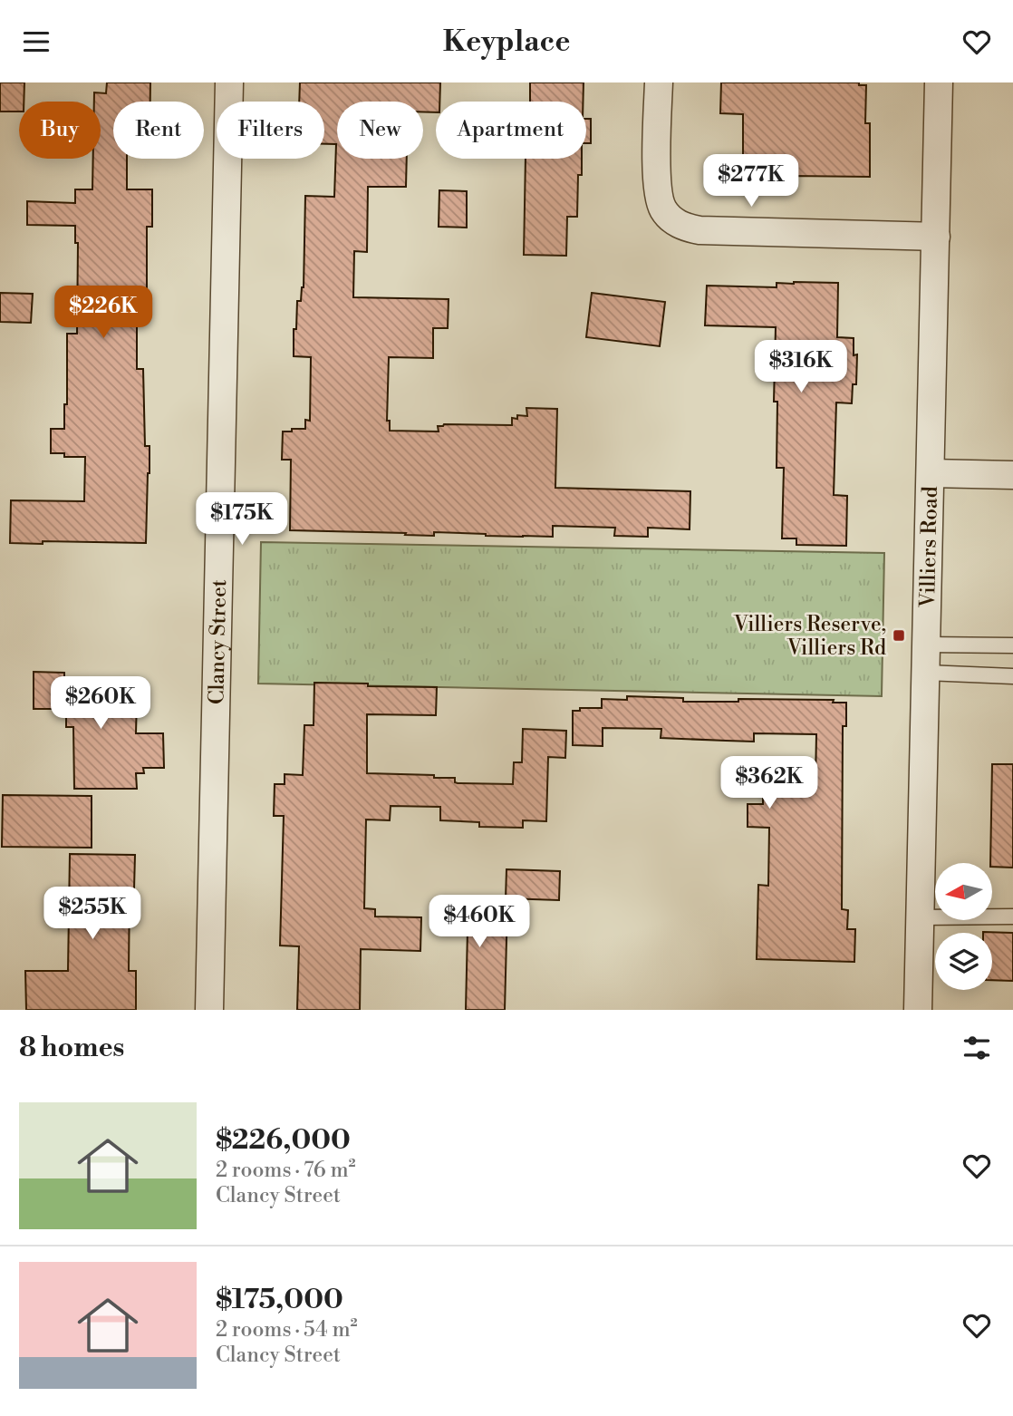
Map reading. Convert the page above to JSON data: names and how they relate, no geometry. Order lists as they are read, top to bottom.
{
  "streets": {
    "street": ["Villiers Road", "Clancy Street"]
  },
  "places": {
    "transit": ["Villiers Reserve, Villiers Rd"]
  },
  "north": "left",
  "page": {
    "header": "Keyplace",
    "chip": [
      "Buy",
      "Rent",
      "Filters",
      "New",
      "Apartment"
    ],
    "price": [
      "$277K",
      "$226K",
      "$316K",
      "$175K",
      "$260K",
      "$362K",
      "$255K",
      "$460K"
    ],
    "heading": "8 homes",
    "list": [
      {
        "name": "$226,000",
        "note": "2 rooms · 76 m² · Clancy Street"
      },
      {
        "name": "$175,000",
        "note": "2 rooms · 54 m² · Clancy Street"
      }
    ]
  }
}
